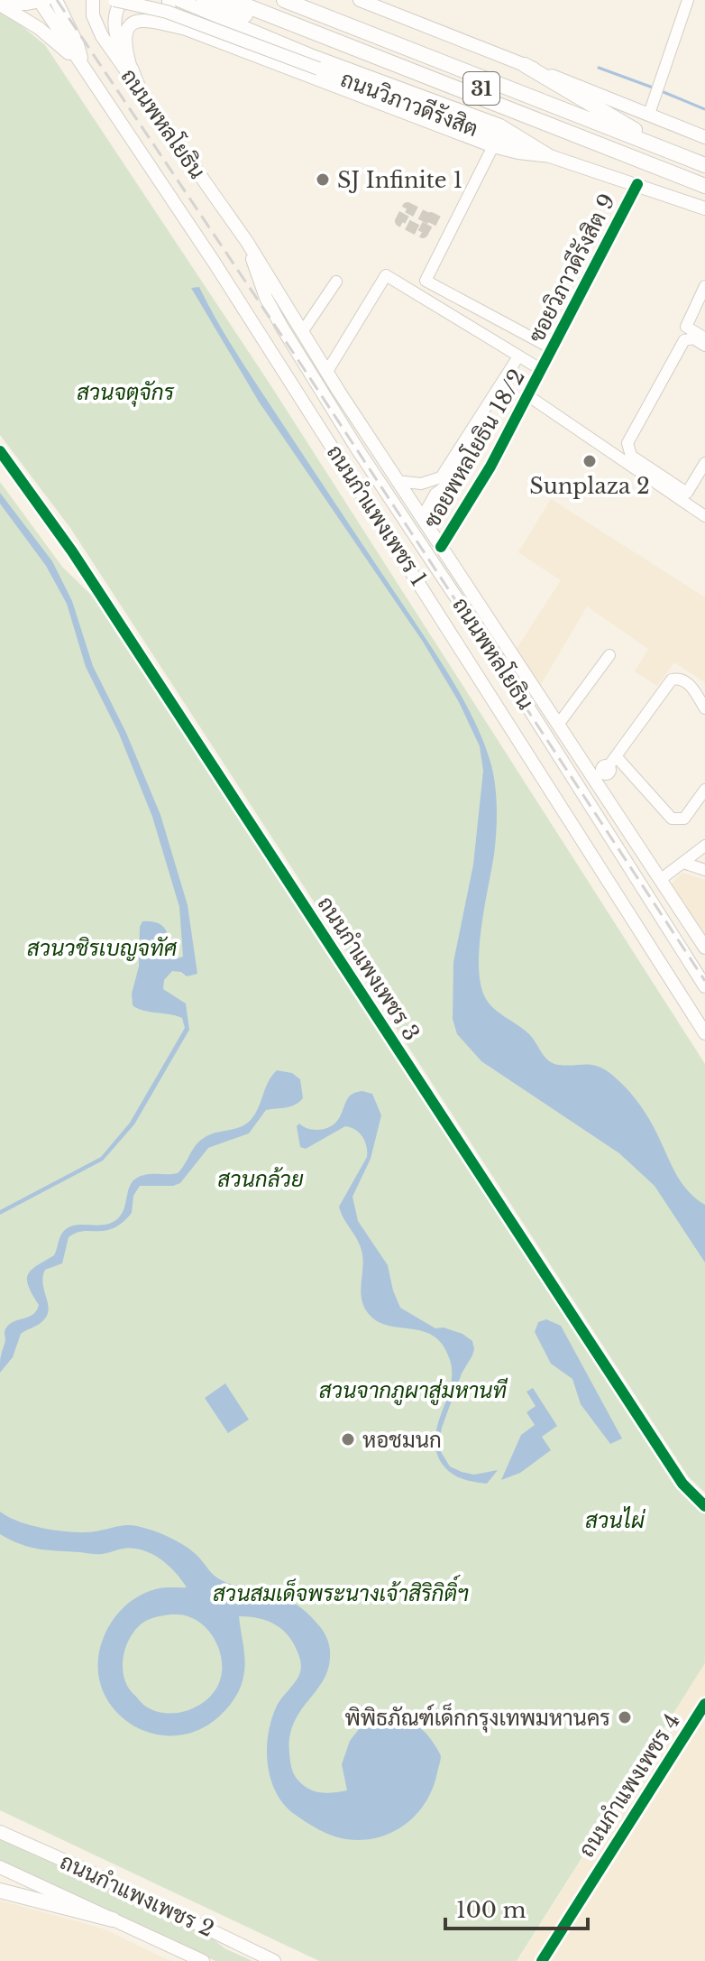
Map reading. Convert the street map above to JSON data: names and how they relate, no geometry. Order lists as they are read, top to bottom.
{
  "streets": {
    "highway": ["31", "ถนนวิภาวดีรังสิต"],
    "main road": ["ถนนพหลโยธิน", "ถนนกำแพงเพชร 1", "ถนนกำแพงเพชร 2"],
    "street": [
      "ซอยวิภาวดีรังสิต 9",
      "ซอยพหลโยธิน 18/2",
      "ถนนกำแพงเพชร 3",
      "ถนนกำแพงเพชร 4"
    ]
  },
  "crossings": [
    ["ถนนวิภาวดีรังสิต", "ซอยวิภาวดีรังสิต 9"],
    ["ถนนพหลโยธิน", "ซอยพหลโยธิน 18/2"],
    ["ซอยวิภาวดีรังสิต 9", "ซอยพหลโยธิน 18/2"]
  ],
  "parks": [
    "สวนจตุจักร",
    "สวนวชิรเบญจทัศ",
    "สวนกล้วย",
    "สวนจากภูผาสู่มหานที",
    "สวนไผ่",
    "สวนสมเด็จพระนางเจ้าสิริกิติ์ฯ"
  ],
  "places": [
    "SJ Infinite 1",
    "Sunplaza 2",
    "หอชมนก",
    "พิพิธภัณฑ์เด็กกรุงเทพมหานคร"
  ],
  "scale_bar": "100 m"
}
